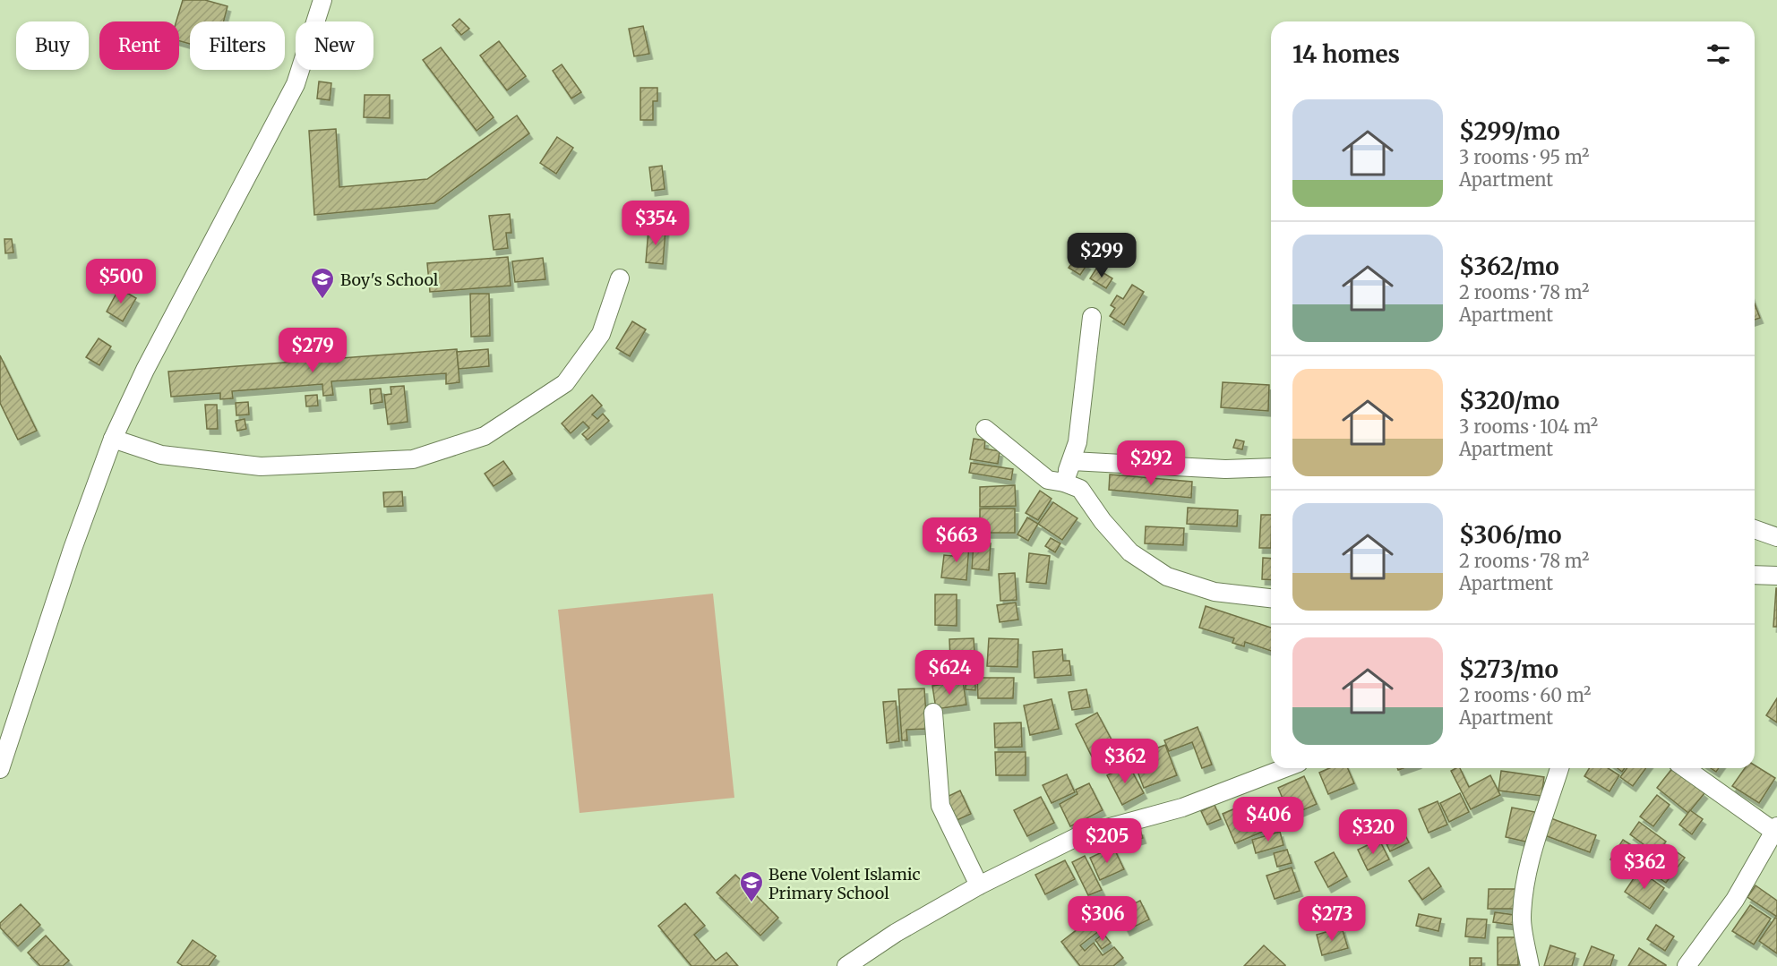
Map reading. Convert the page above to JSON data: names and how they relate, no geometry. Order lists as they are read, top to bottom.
{
  "places": {
    "school or university": ["Boy's School", "Bene Volent Islamic Primary School"]
  },
  "page": {
    "chip": [
      "Buy",
      "Rent",
      "Filters",
      "New"
    ],
    "heading": "14 homes",
    "list": [
      {
        "name": "$299/mo",
        "note": "3 rooms · 95 m² · Apartment"
      },
      {
        "name": "$362/mo",
        "note": "2 rooms · 78 m² · Apartment"
      },
      {
        "name": "$320/mo",
        "note": "3 rooms · 104 m² · Apartment"
      },
      {
        "name": "$306/mo",
        "note": "2 rooms · 78 m² · Apartment"
      },
      {
        "name": "$273/mo",
        "note": "2 rooms · 60 m² · Apartment"
      }
    ],
    "price": [
      "$354",
      "$299",
      "$500",
      "$279",
      "$292",
      "$663",
      "$624",
      "$362",
      "$406",
      "$320",
      "$205",
      "$362",
      "$306",
      "$273"
    ]
  }
}
